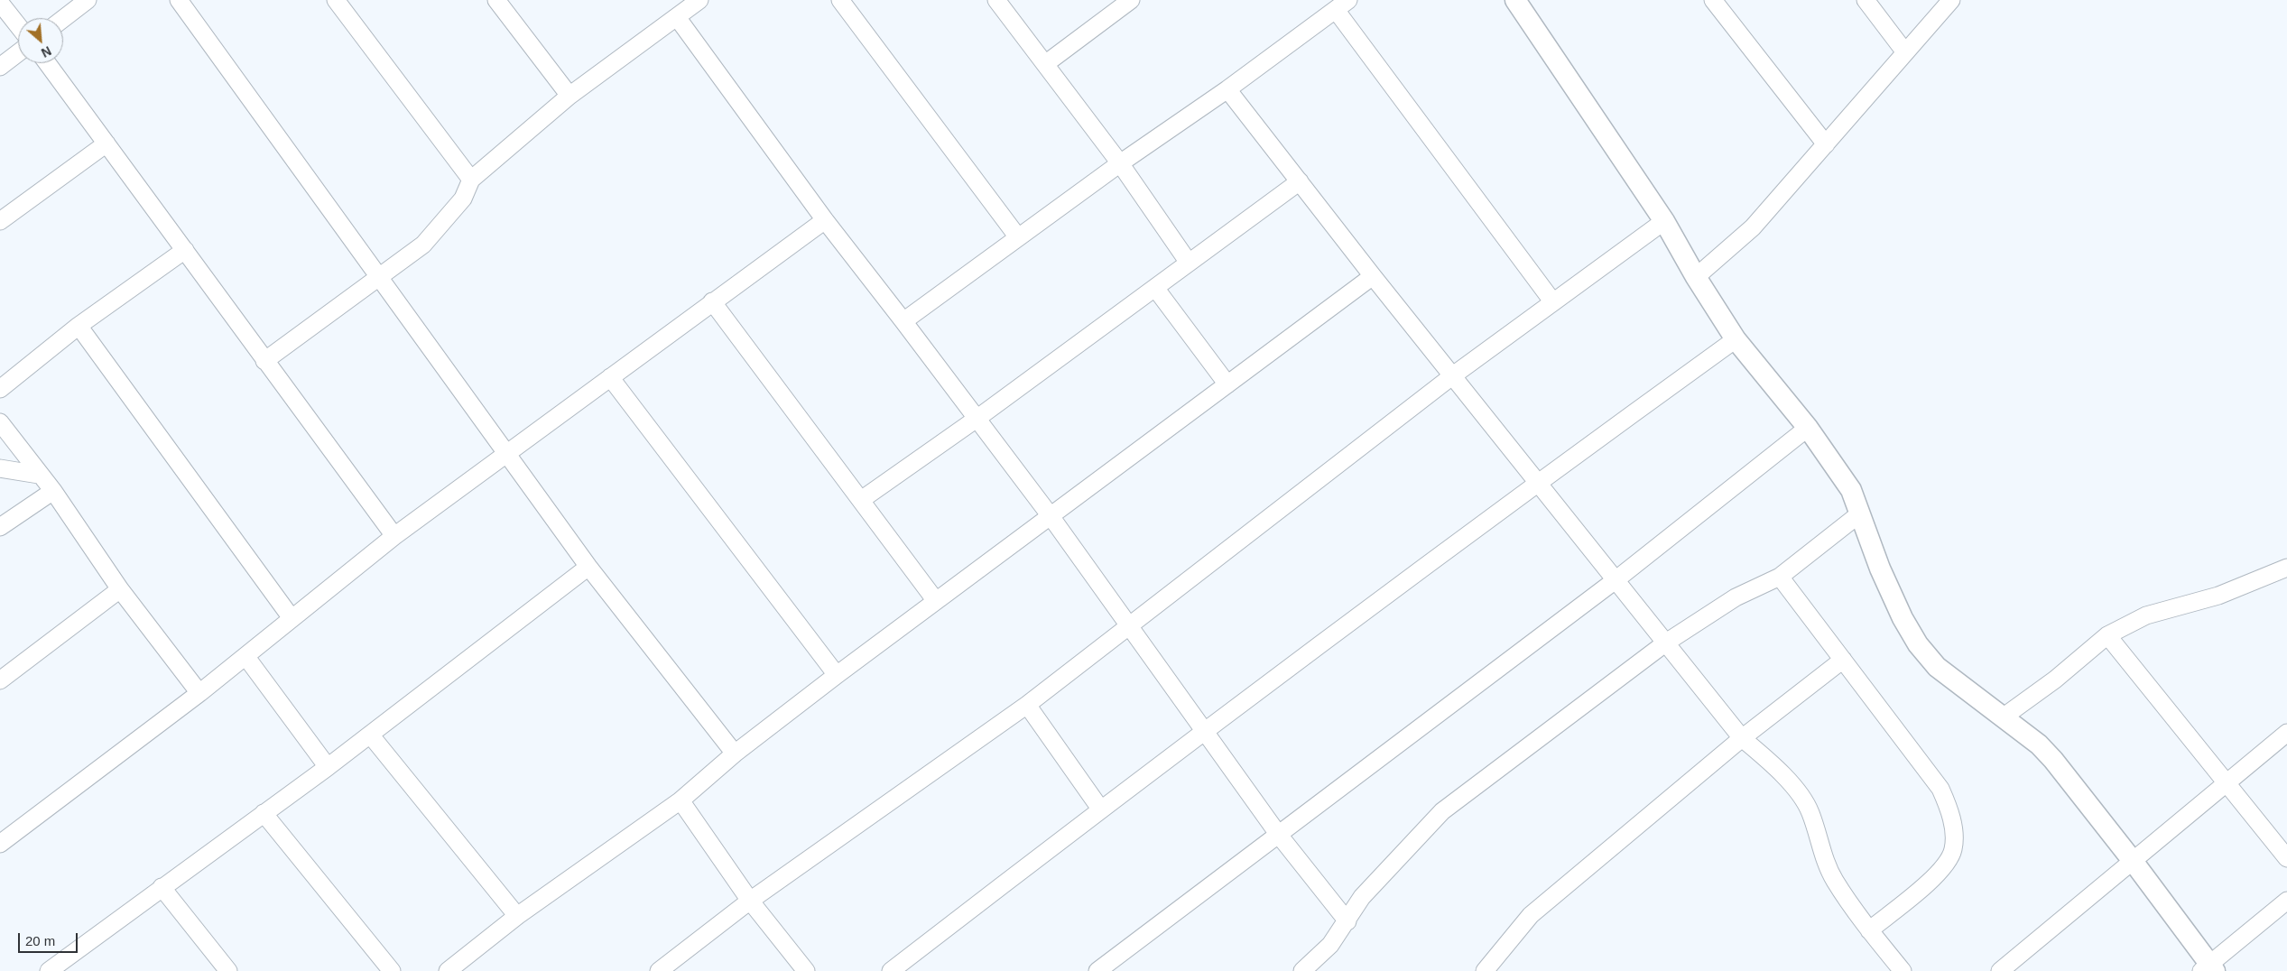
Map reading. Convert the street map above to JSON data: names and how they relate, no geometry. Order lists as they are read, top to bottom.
{
  "scale_bar": "20 m",
  "north": "bottom right"
}
